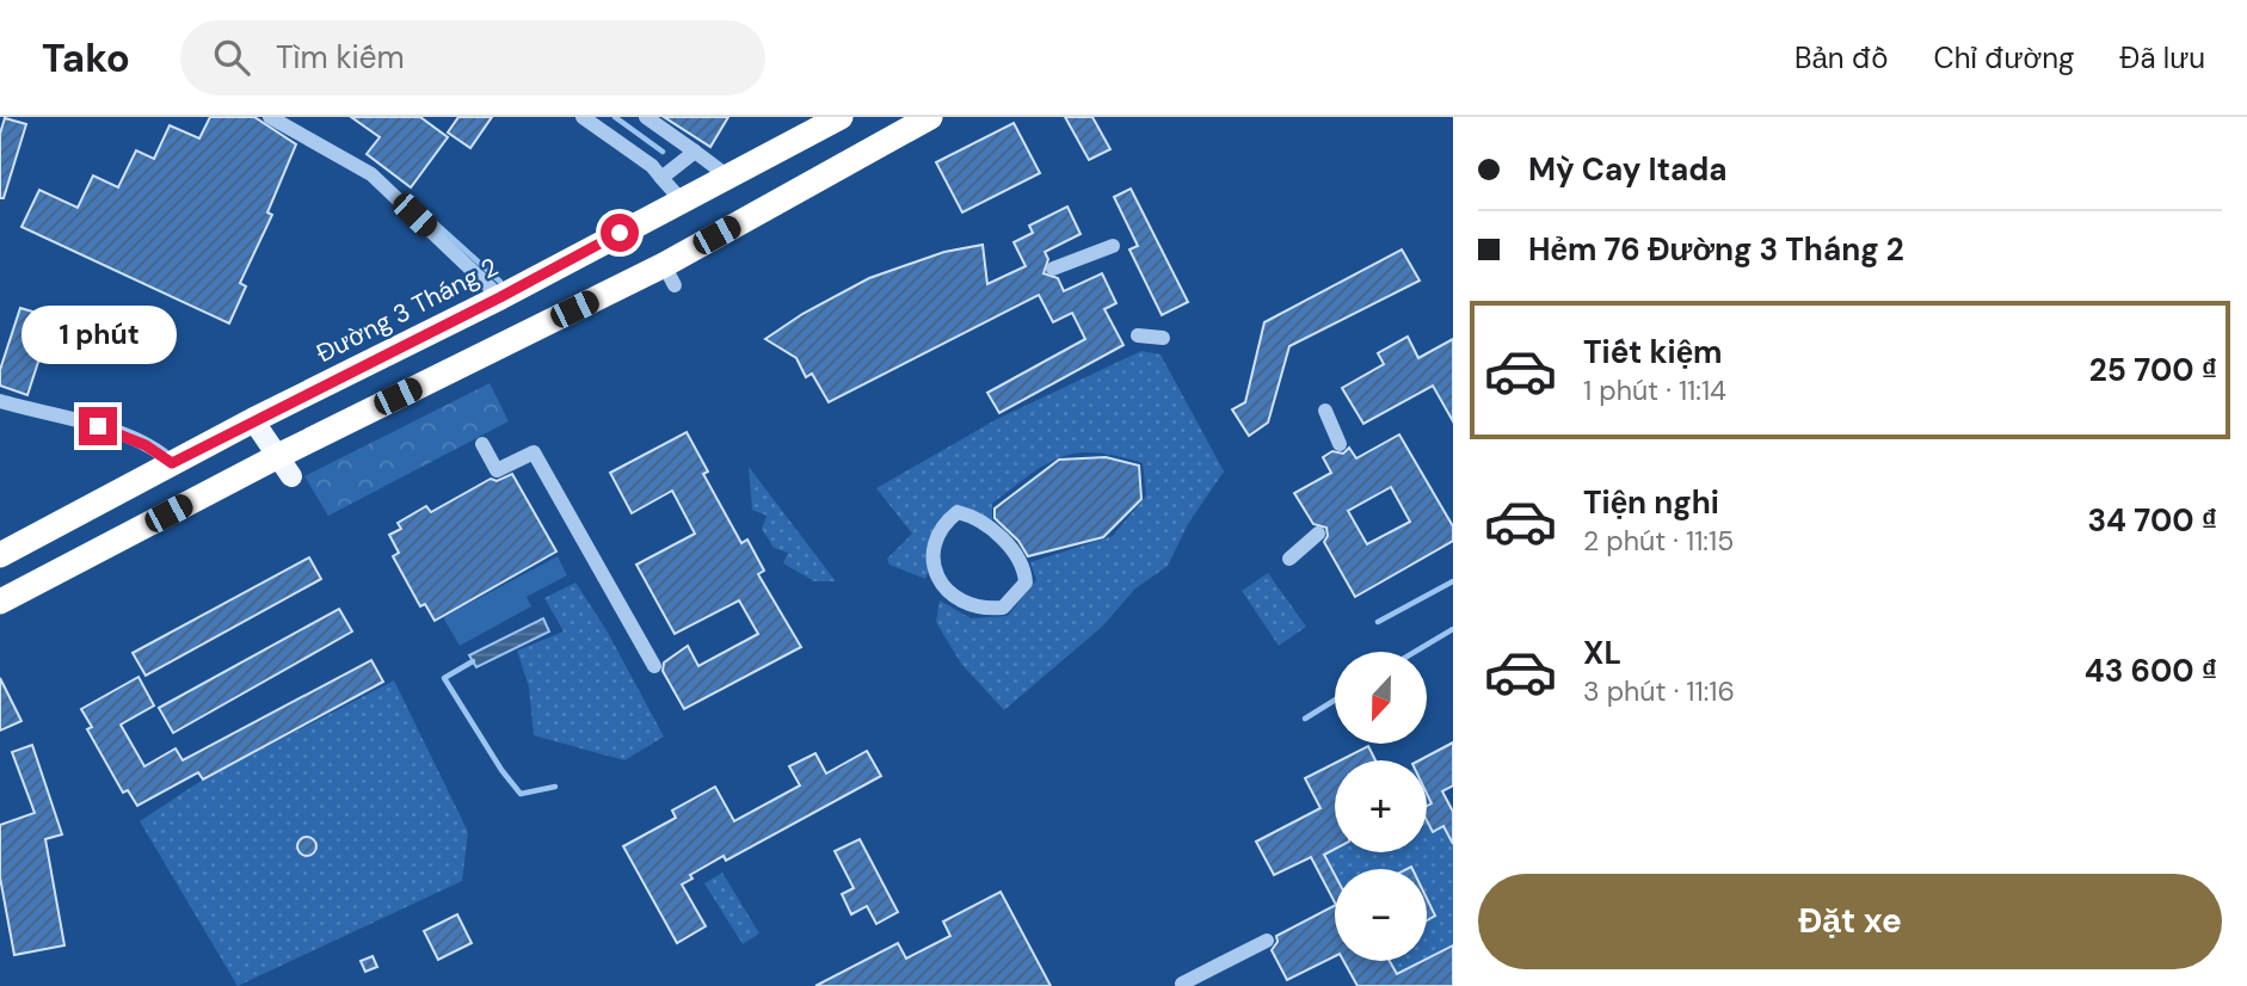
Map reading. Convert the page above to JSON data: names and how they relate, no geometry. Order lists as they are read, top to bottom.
{
  "streets": {
    "highway": ["Đường 3 Tháng 2"]
  },
  "north": "bottom",
  "page": {
    "header": "Tako",
    "search": "Tìm kiếm",
    "nav": ["Bản đồ", "Chỉ đường", "Đã lưu"],
    "banner": ["Mỳ Cay Itada", "Hẻm 76 Đường 3 Tháng 2"],
    "list": [
      {
        "name": "Tiết kiệm",
        "note": "1 phút · 11:14",
        "value": "25 700 ₫"
      },
      {
        "name": "Tiện nghi",
        "note": "2 phút · 11:15",
        "value": "34 700 ₫"
      },
      {
        "name": "XL",
        "note": "3 phút · 11:16",
        "value": "43 600 ₫"
      }
    ],
    "bubble": "1 phút",
    "map_buttons": ["+", "−"],
    "buttons": "Đặt xe"
  }
}
